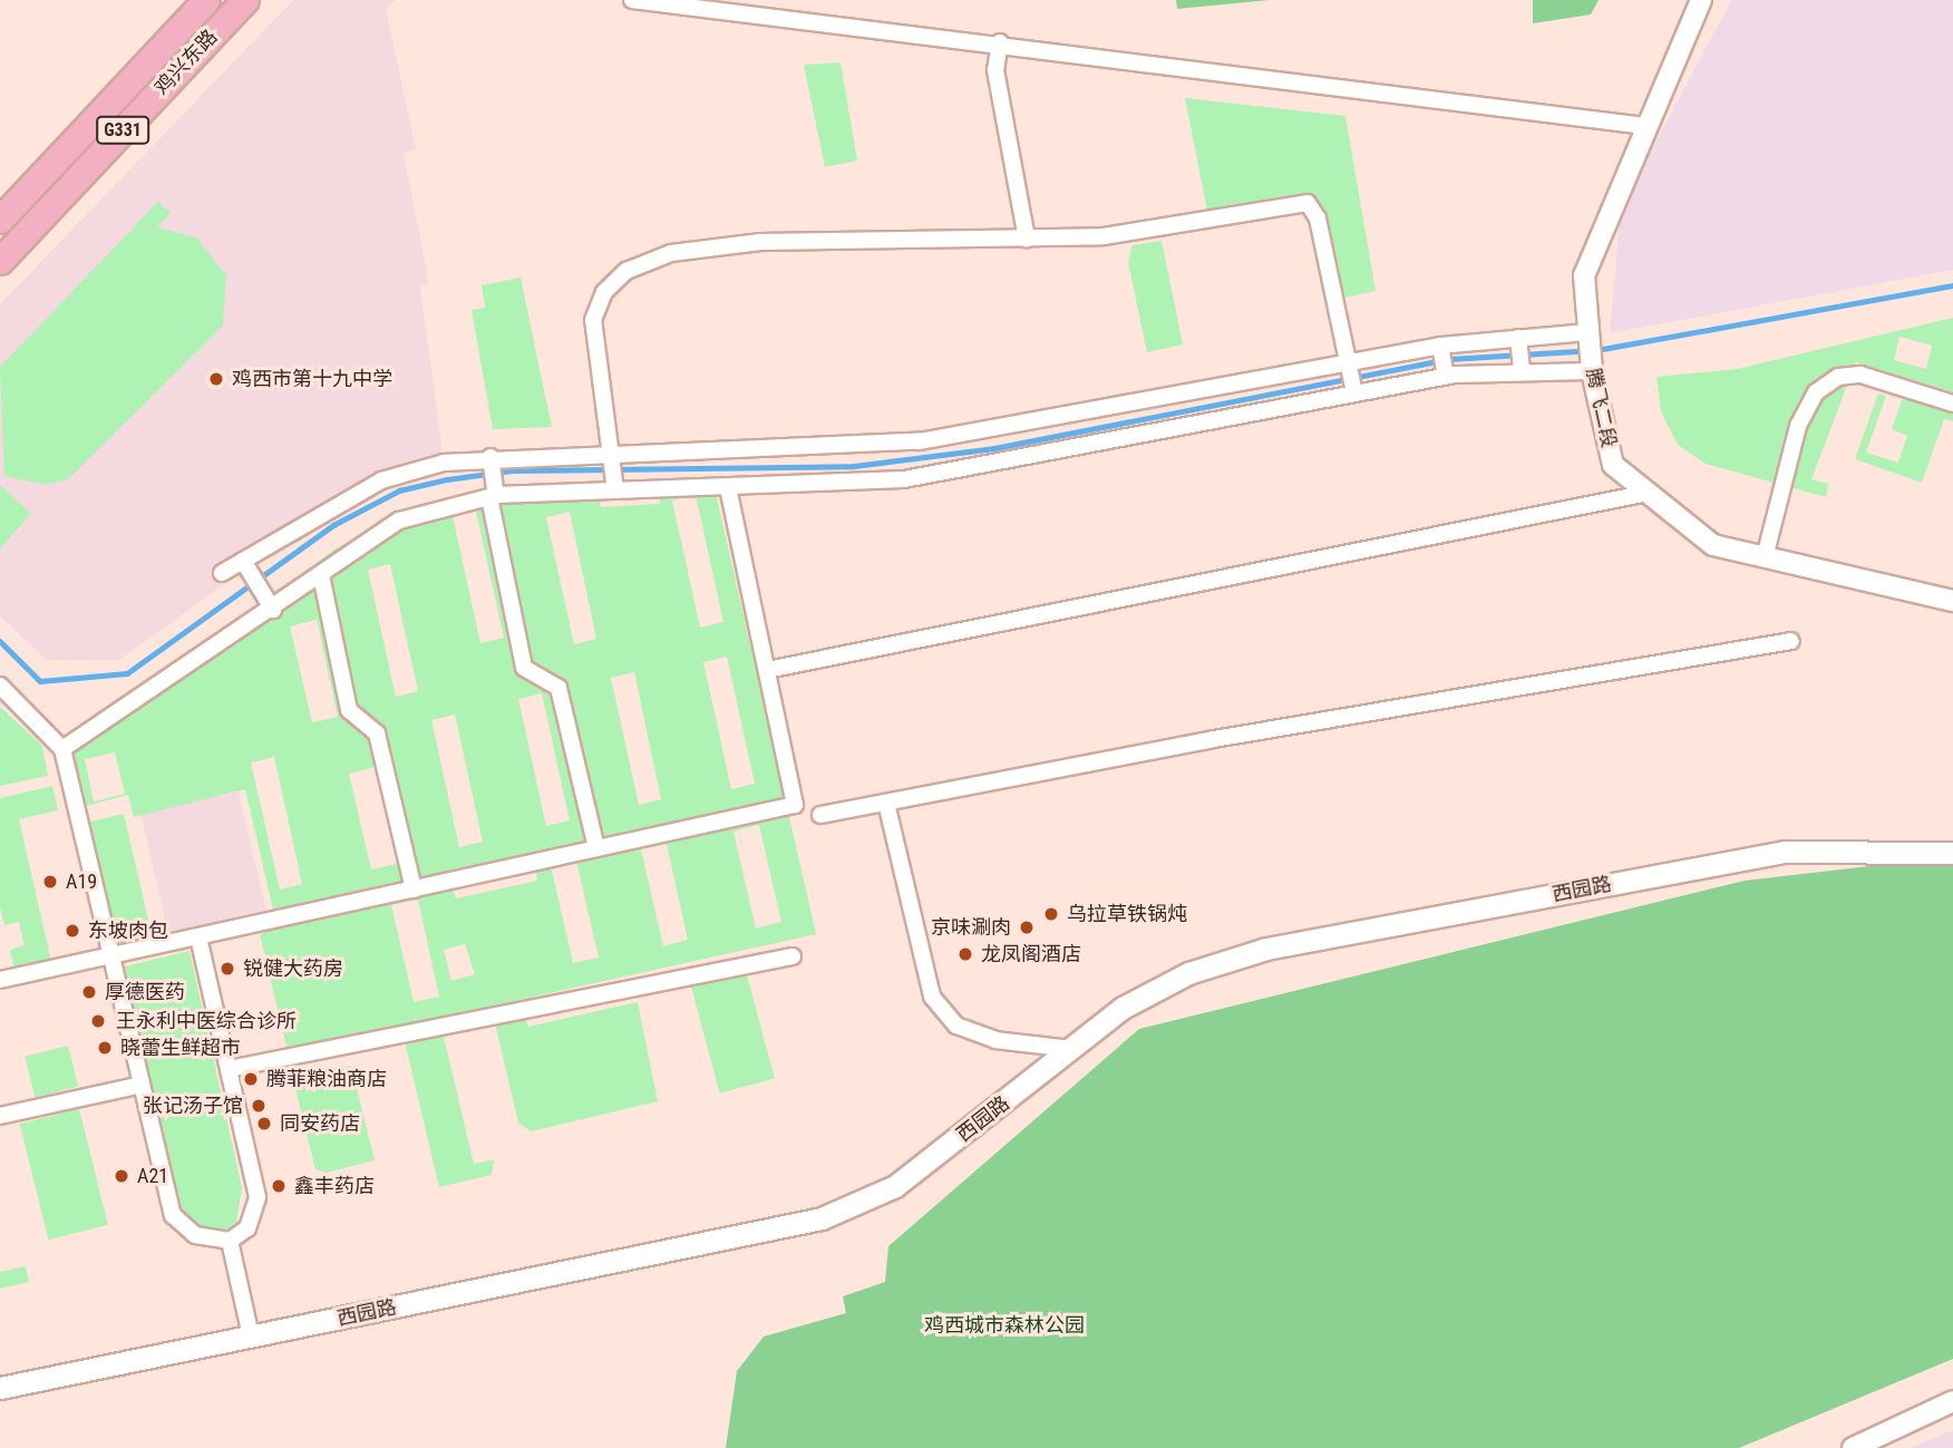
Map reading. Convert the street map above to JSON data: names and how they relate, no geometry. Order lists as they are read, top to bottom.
{
  "streets": {
    "highway": ["鸡兴东路", "G331"],
    "main road": ["西园路"],
    "street": ["腾飞二段"]
  },
  "parks": ["鸡西城市森林公园"],
  "places": [
    "鸡西市第十九中学",
    "A19",
    "乌拉草铁锅炖",
    "京味涮肉",
    "东坡肉包",
    "龙凤阁酒店",
    "锐健大药房",
    "厚德医药",
    "王永利中医综合诊所",
    "晓蕾生鲜超市",
    "腾菲粮油商店",
    "张记汤子馆",
    "同安药店",
    "A21",
    "鑫丰药店"
  ]
}
